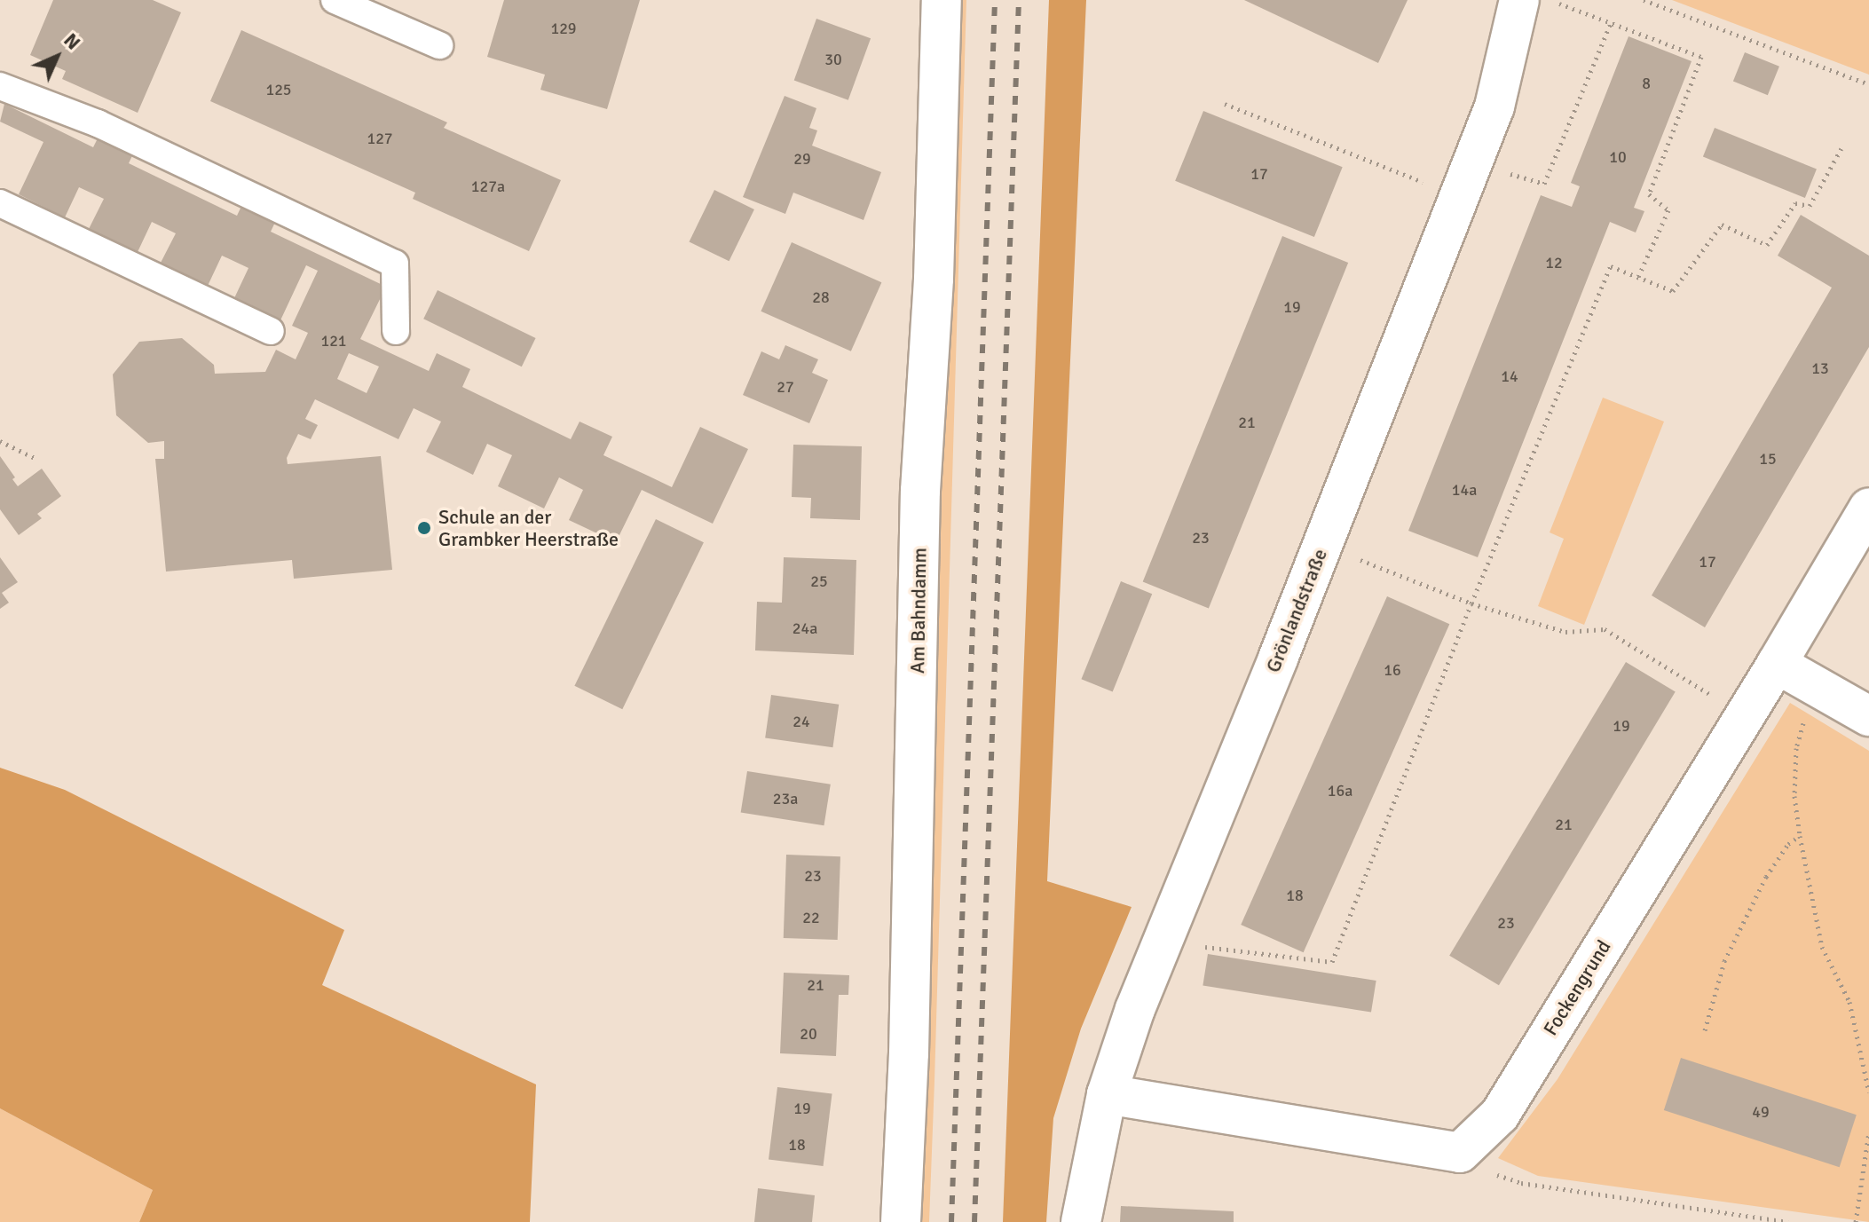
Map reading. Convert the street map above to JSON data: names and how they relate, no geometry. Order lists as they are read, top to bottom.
{
  "streets": {
    "street": ["Am Bahndamm", "Grönlandstraße", "Fockengrund"]
  },
  "places": ["Schule an der Grambker Heerstraße"],
  "house_numbers": [
    "129",
    "30",
    "8",
    "125",
    "127",
    "10",
    "29",
    "17",
    "127a",
    "12",
    "28",
    "19",
    "121",
    "13",
    "14",
    "27",
    "21",
    "15",
    "14a",
    "23",
    "17",
    "25",
    "24a",
    "16",
    "24",
    "19",
    "16a",
    "23a",
    "21",
    "23",
    "18",
    "22",
    "23",
    "21",
    "20",
    "19",
    "49",
    "18"
  ],
  "north": "top right"
}
